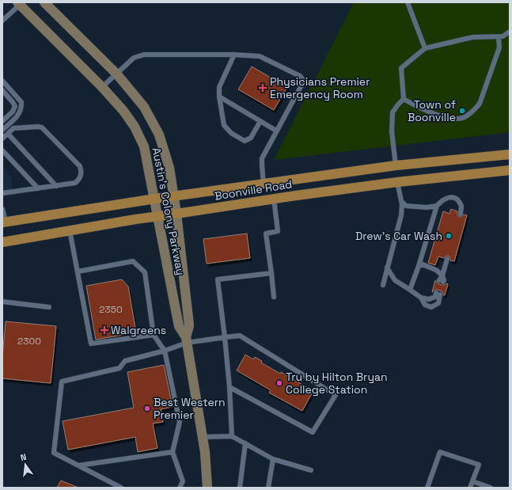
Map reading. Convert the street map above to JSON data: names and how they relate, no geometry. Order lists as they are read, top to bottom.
{
  "streets": {
    "main road": ["Boonville Road"],
    "street": ["Austin's Colony Parkway"]
  },
  "crossings": [
    ["Boonville Road", "Austin's Colony Parkway"]
  ],
  "places": {
    "health": ["Physicians Premier Emergency Room", "Walgreens"],
    "other": [
      "Town of Boonville",
      "Drew's Car Wash",
      "Tru by Hilton Bryan College Station",
      "Best Western Premier"
    ]
  },
  "house_numbers": ["2350", "2300"],
  "north": "top"
}
